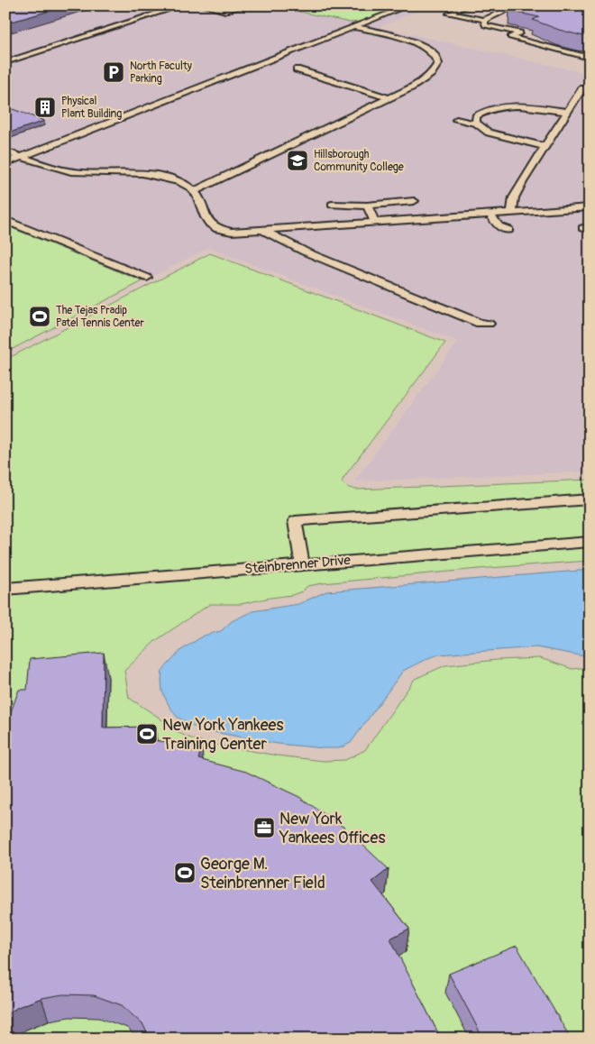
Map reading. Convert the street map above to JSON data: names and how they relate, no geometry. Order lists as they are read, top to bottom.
{
  "streets": {
    "lane": ["Steinbrenner Drive"]
  },
  "places": {
    "parking": ["North Faculty Parking"],
    "building": ["Physical Plant Building"],
    "school or university": ["Hillsborough Community College"],
    "sports": ["The Tejas Pradip Patel Tennis Center", "New York Yankees Training Center", "George M. Steinbrenner Field"],
    "office": ["New York Yankees Offices"]
  }
}
